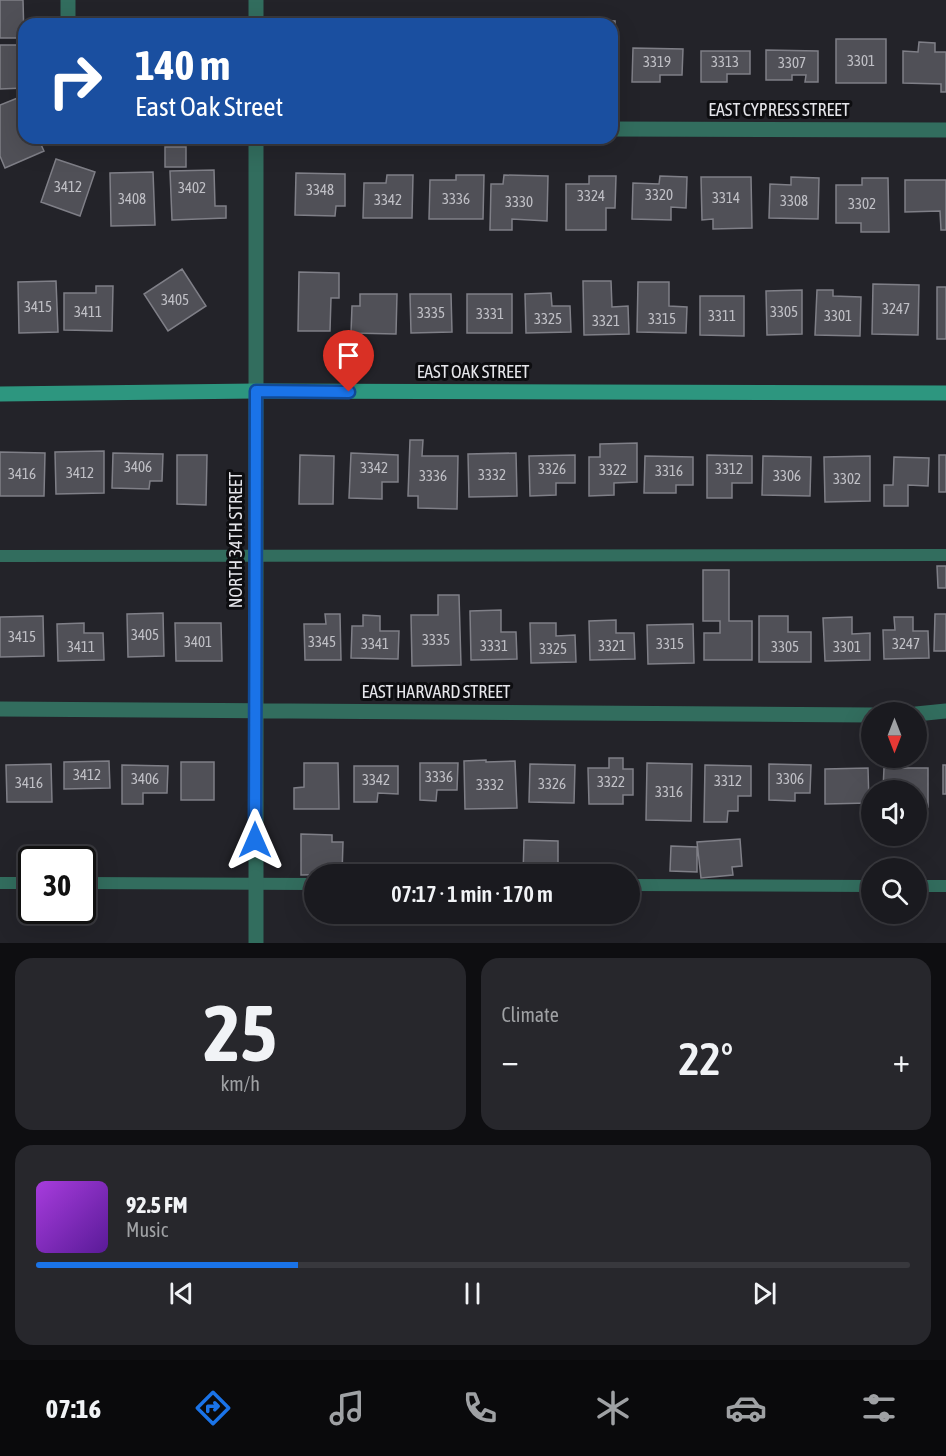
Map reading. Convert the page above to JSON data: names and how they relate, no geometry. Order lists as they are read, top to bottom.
{
  "streets": {
    "street": [
      "EAST CYPRESS STREET",
      "EAST OAK STREET",
      "NORTH 34TH STREET",
      "EAST HARVARD STREET"
    ]
  },
  "crossings": [
    ["EAST OAK STREET", "NORTH 34TH STREET"],
    ["NORTH 34TH STREET", "EAST HARVARD STREET"]
  ],
  "house_numbers": [
    "3301",
    "3319",
    "3313",
    "3307",
    "3412",
    "3402",
    "3348",
    "3320",
    "3324",
    "3314",
    "3408",
    "3336",
    "3342",
    "3308",
    "3330",
    "3302",
    "3405",
    "3415",
    "3247",
    "3411",
    "3305",
    "3335",
    "3331",
    "3311",
    "3301",
    "3325",
    "3315",
    "3321",
    "3406",
    "3342",
    "3326",
    "3312",
    "3322",
    "3316",
    "3412",
    "3416",
    "3332",
    "3336",
    "3306",
    "3302",
    "3405",
    "3415",
    "3335",
    "3401",
    "3345",
    "3341",
    "3315",
    "3247",
    "3331",
    "3321",
    "3411",
    "3305",
    "3301",
    "3325",
    "3412",
    "3336",
    "3406",
    "3306",
    "3342",
    "3312",
    "3322",
    "3416",
    "3326",
    "3332",
    "3316"
  ],
  "north": "bottom",
  "page": {
    "turn": ["140 m", "East Oak Street"],
    "limit": "30",
    "trip": "07:17 · 1 min · 170 m",
    "tile": [
      ["25", "km/h"],
      "Climate"
    ],
    "heat": ["−", "22°", "+"],
    "song": ["92.5 FM", "Music"],
    "tabs": "07:16"
  }
}
